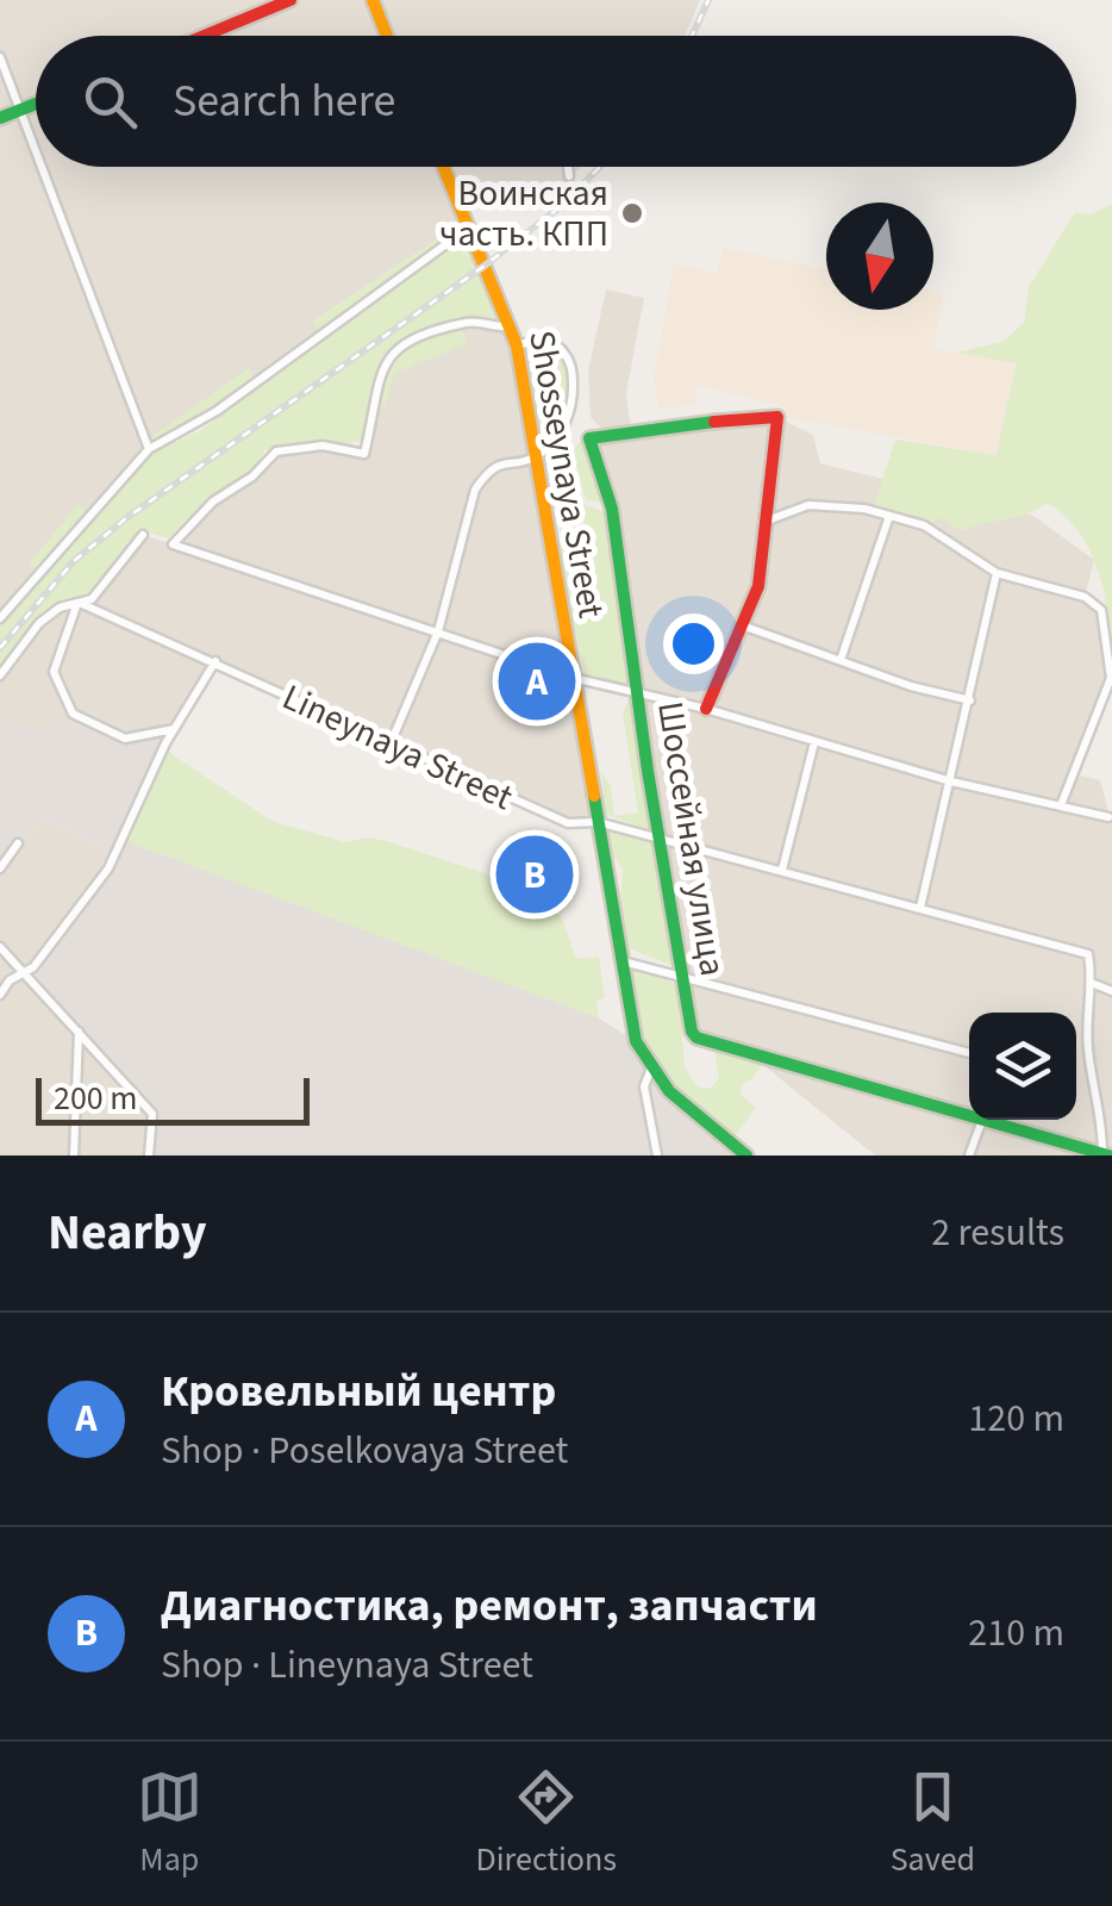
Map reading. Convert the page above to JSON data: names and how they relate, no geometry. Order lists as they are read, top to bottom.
{
  "streets": {
    "street": ["Shosseynaya Street", "Lineynaya Street", "Шоссейная улица"]
  },
  "crossings": [
    ["Shosseynaya Street", "Lineynaya Street"],
    ["Lineynaya Street", "Шоссейная улица"]
  ],
  "places": ["Воинская часть. КПП"],
  "scale_bar": "200 m",
  "north": "bottom",
  "page": {
    "search": "Search here",
    "pins": ["A", "B"],
    "scale": "200 m",
    "heading": ["Nearby", "2 results"],
    "list": [
      {
        "mark": "A",
        "name": "Кровельный центр",
        "note": "Shop · Poselkovaya Street",
        "value": "120 m"
      },
      {
        "mark": "B",
        "name": "Диагностика, ремонт, запчасти",
        "note": "Shop · Lineynaya Street",
        "value": "210 m"
      }
    ],
    "nav": ["Map", "Directions", "Saved"]
  }
}
